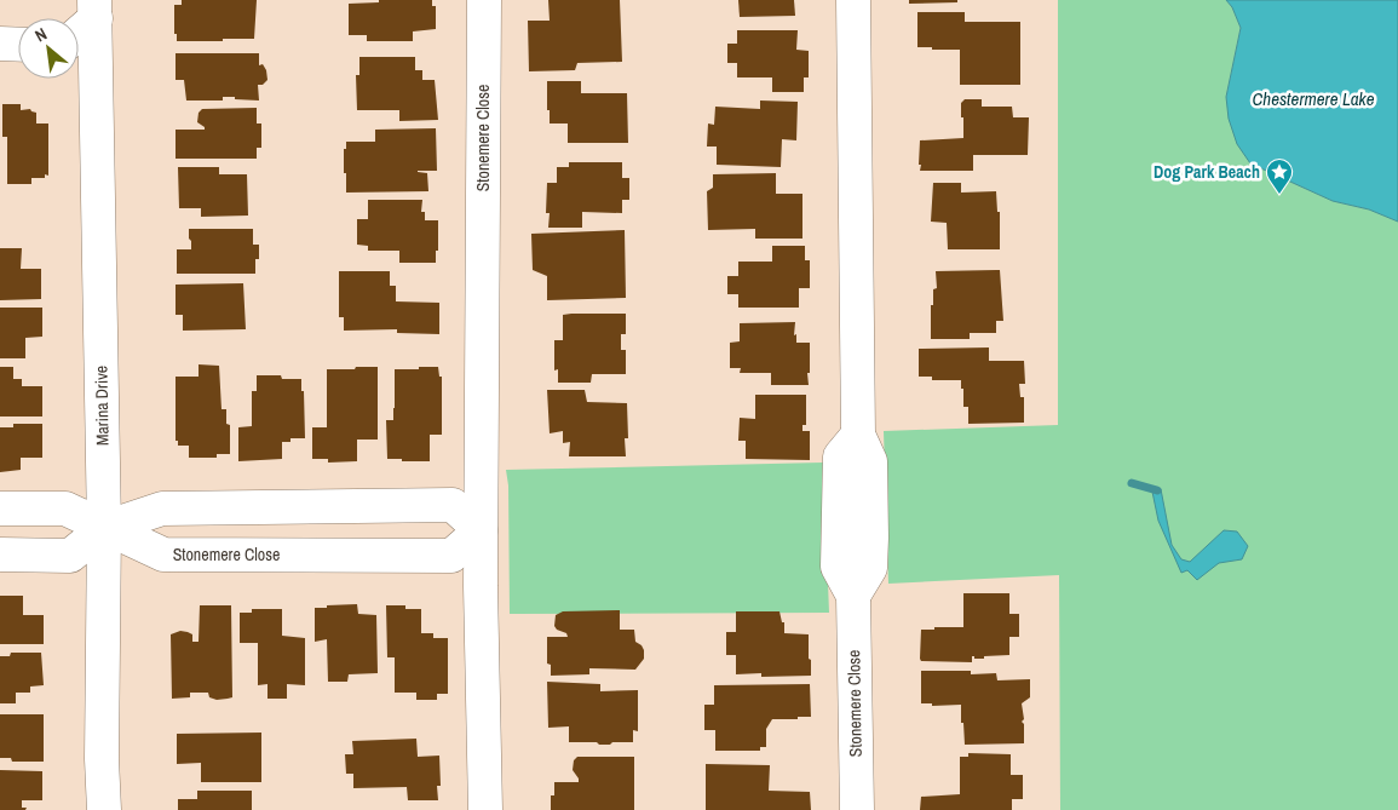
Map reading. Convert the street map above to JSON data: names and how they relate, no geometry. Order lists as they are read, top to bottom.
{
  "streets": {
    "street": ["Stonemere Close", "Marina Drive"]
  },
  "crossings": [
    ["Stonemere Close", "Marina Drive"]
  ],
  "water": ["Chestermere Lake"],
  "places": {
    "place": ["Dog Park Beach"]
  },
  "north": "top left"
}
